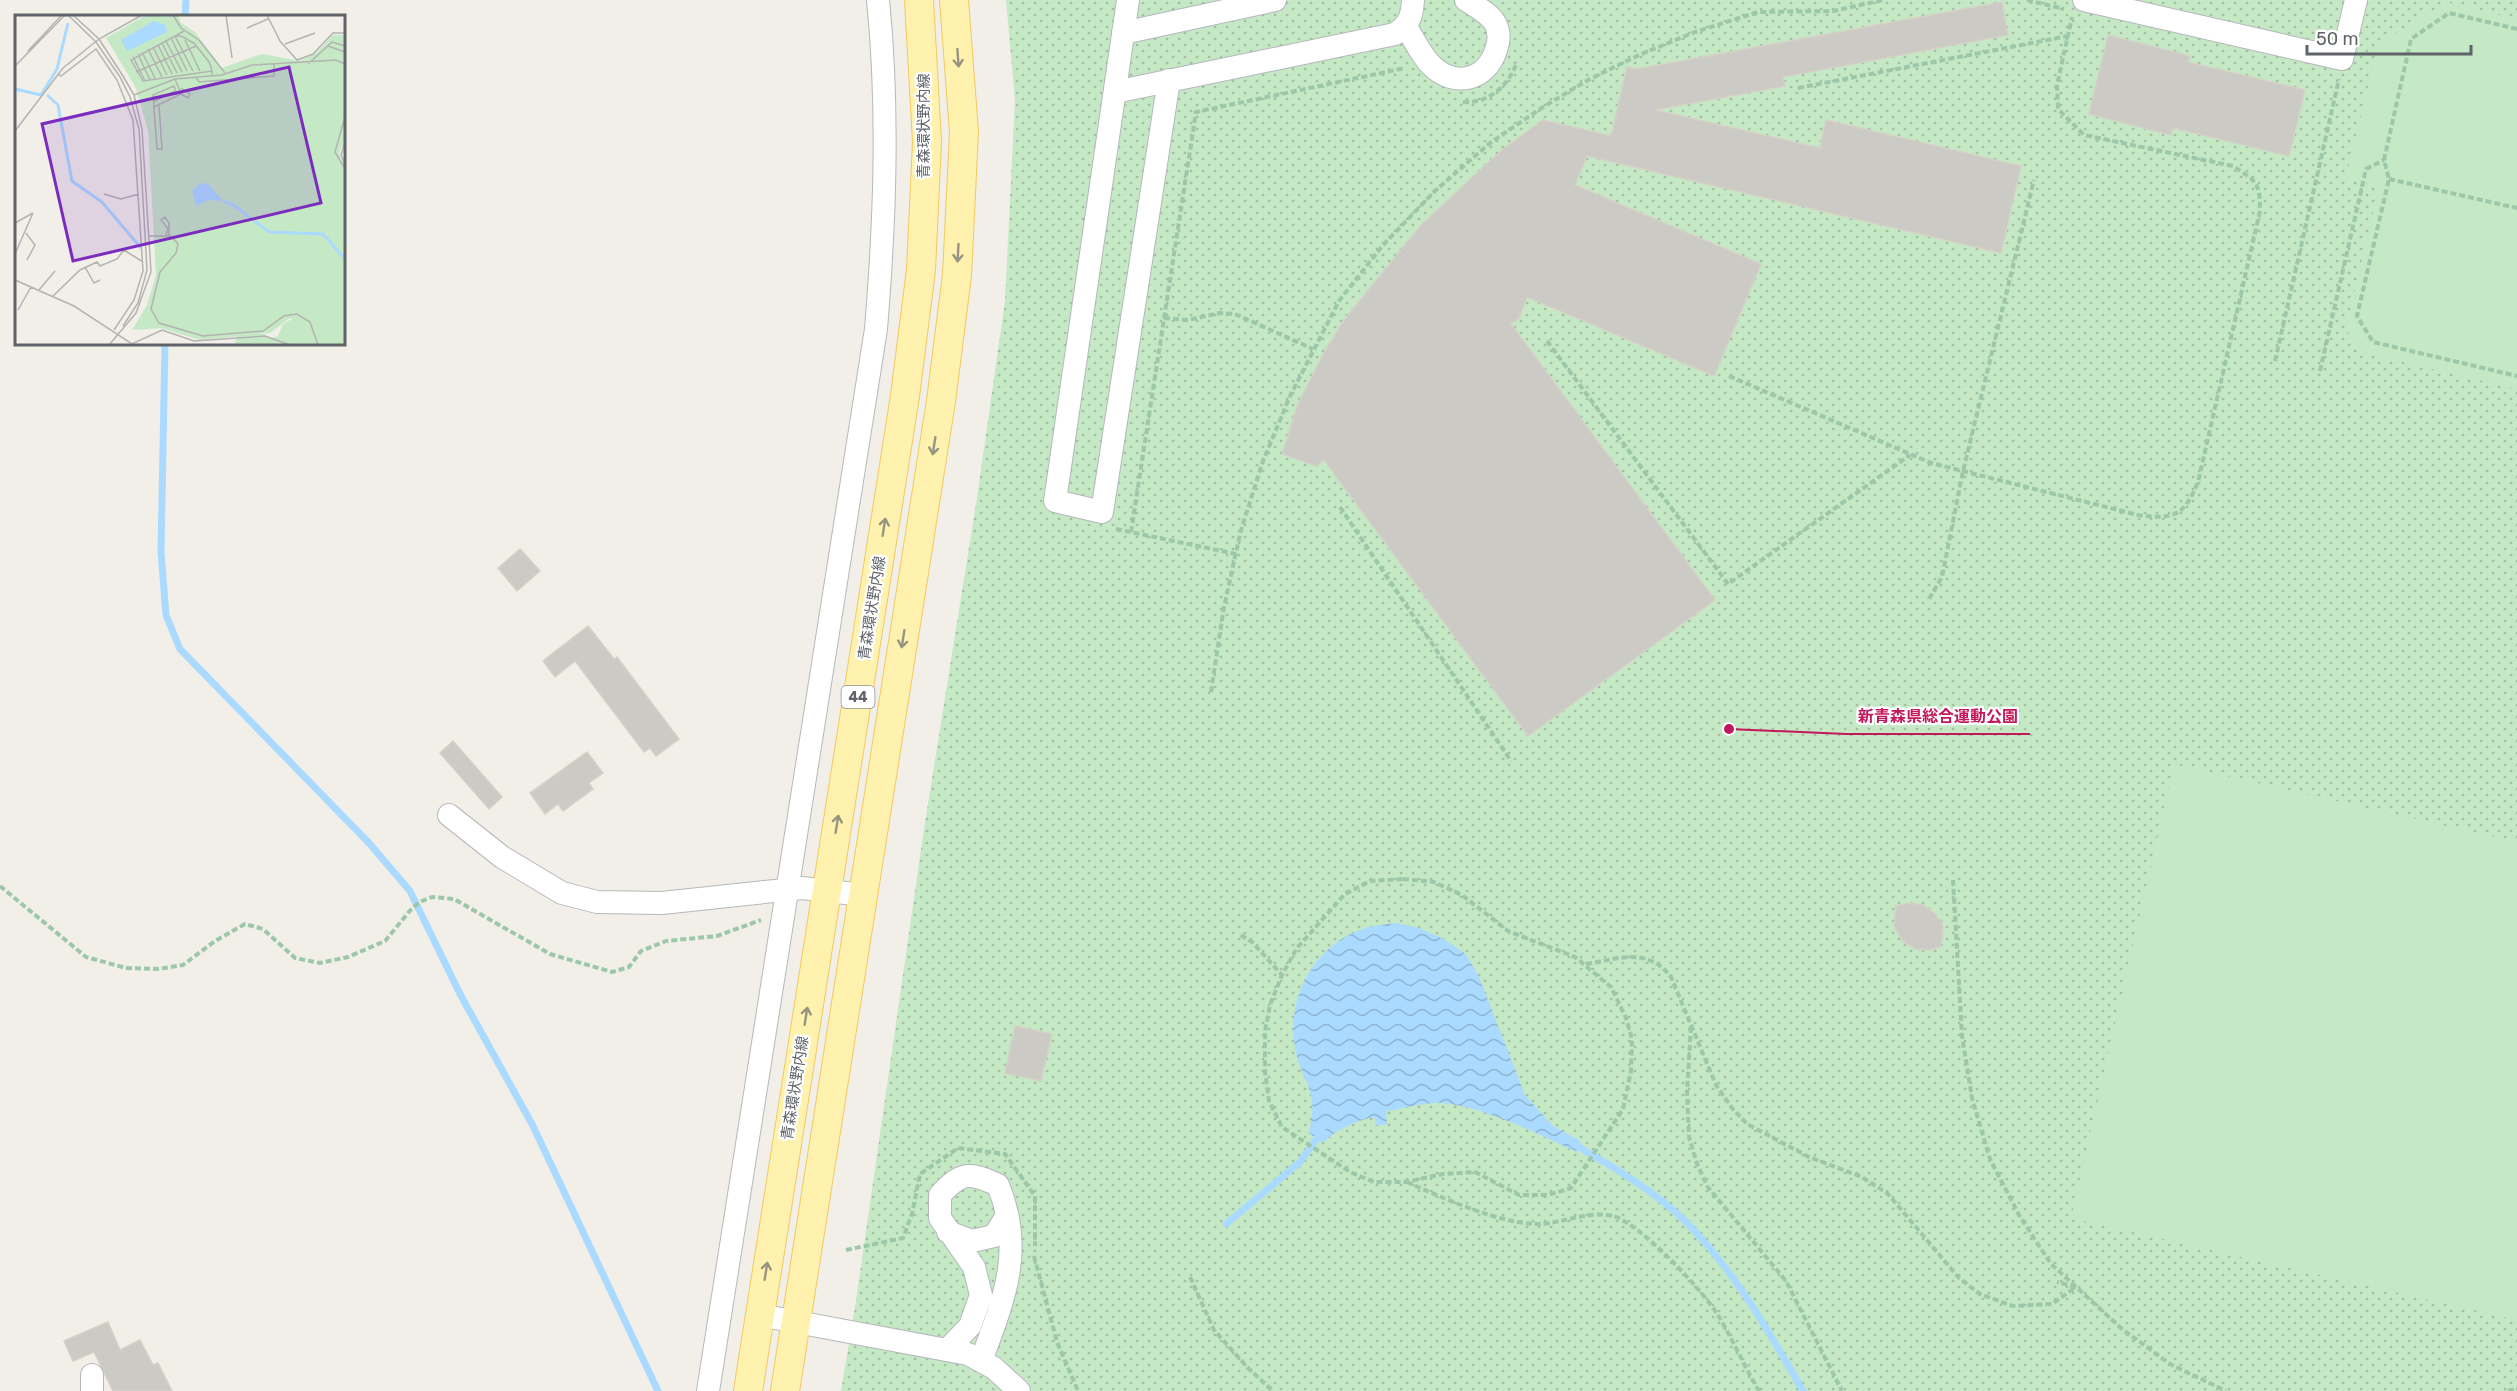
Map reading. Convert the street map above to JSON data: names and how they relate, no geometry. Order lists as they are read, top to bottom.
{
  "streets": {
    "main road": ["青森環状野内線", "44"]
  },
  "places": ["新青森県総合運動公園"],
  "scale_bar": "50 m"
}
